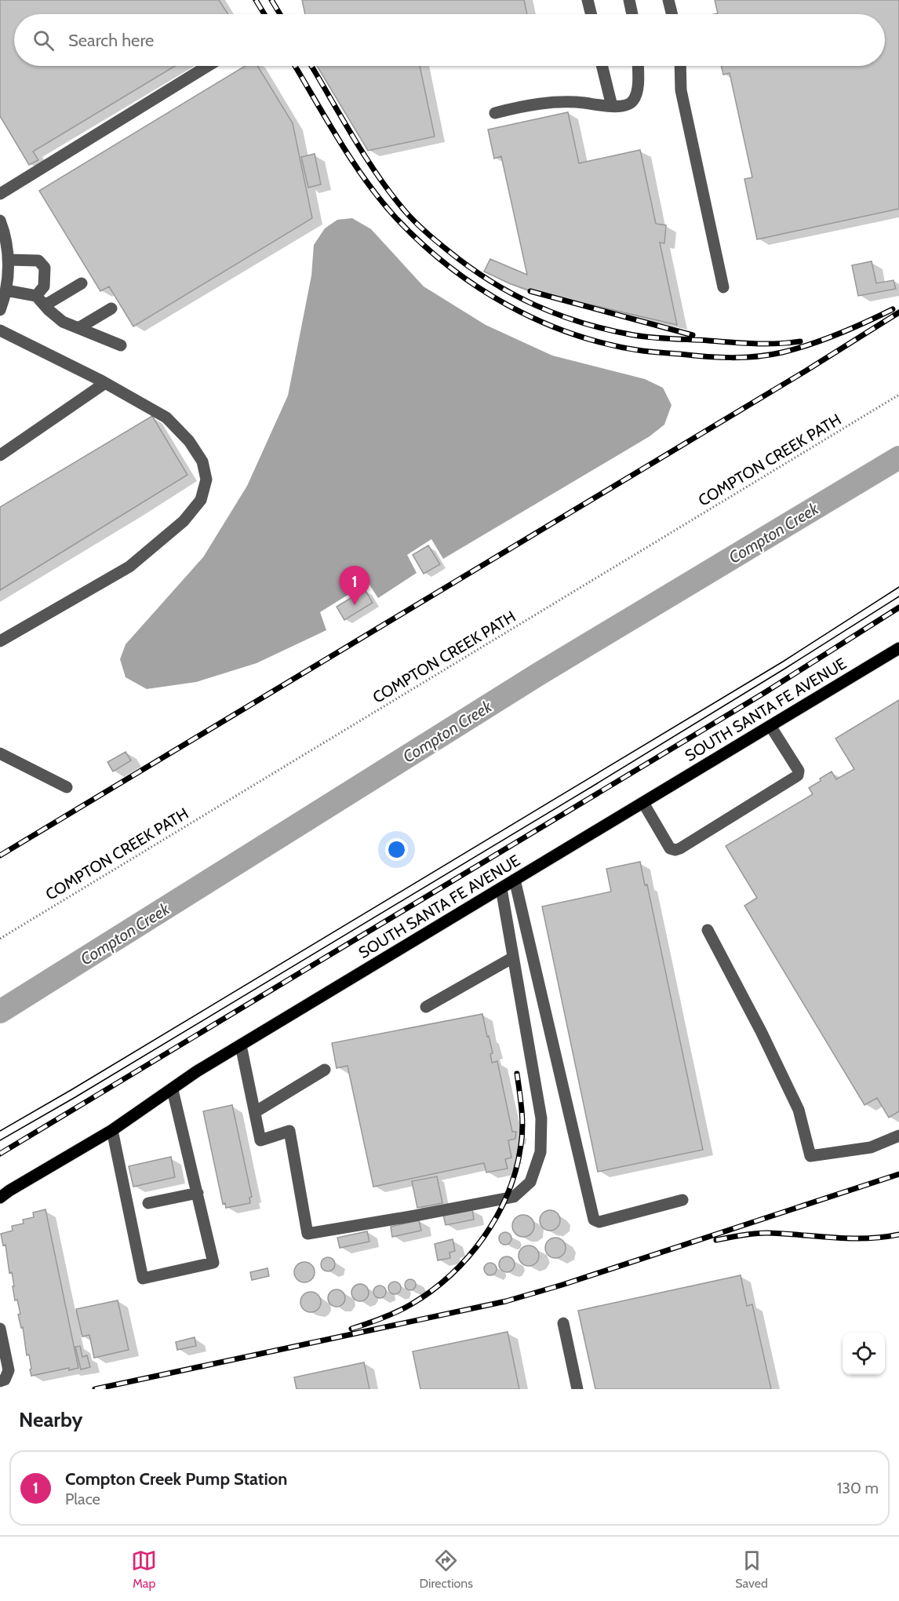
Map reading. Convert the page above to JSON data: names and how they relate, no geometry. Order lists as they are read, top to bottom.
{
  "streets": {
    "main road": ["SOUTH SANTA FE AVENUE"],
    "path": ["COMPTON CREEK PATH"]
  },
  "water": ["Compton Creek"],
  "page": {
    "search": "Search here",
    "pins": "1",
    "heading": "Nearby",
    "list": [
      {
        "mark": "1",
        "name": "Compton Creek Pump Station",
        "note": "Place",
        "value": "130 m"
      }
    ],
    "nav": ["Map", "Directions", "Saved"]
  }
}
